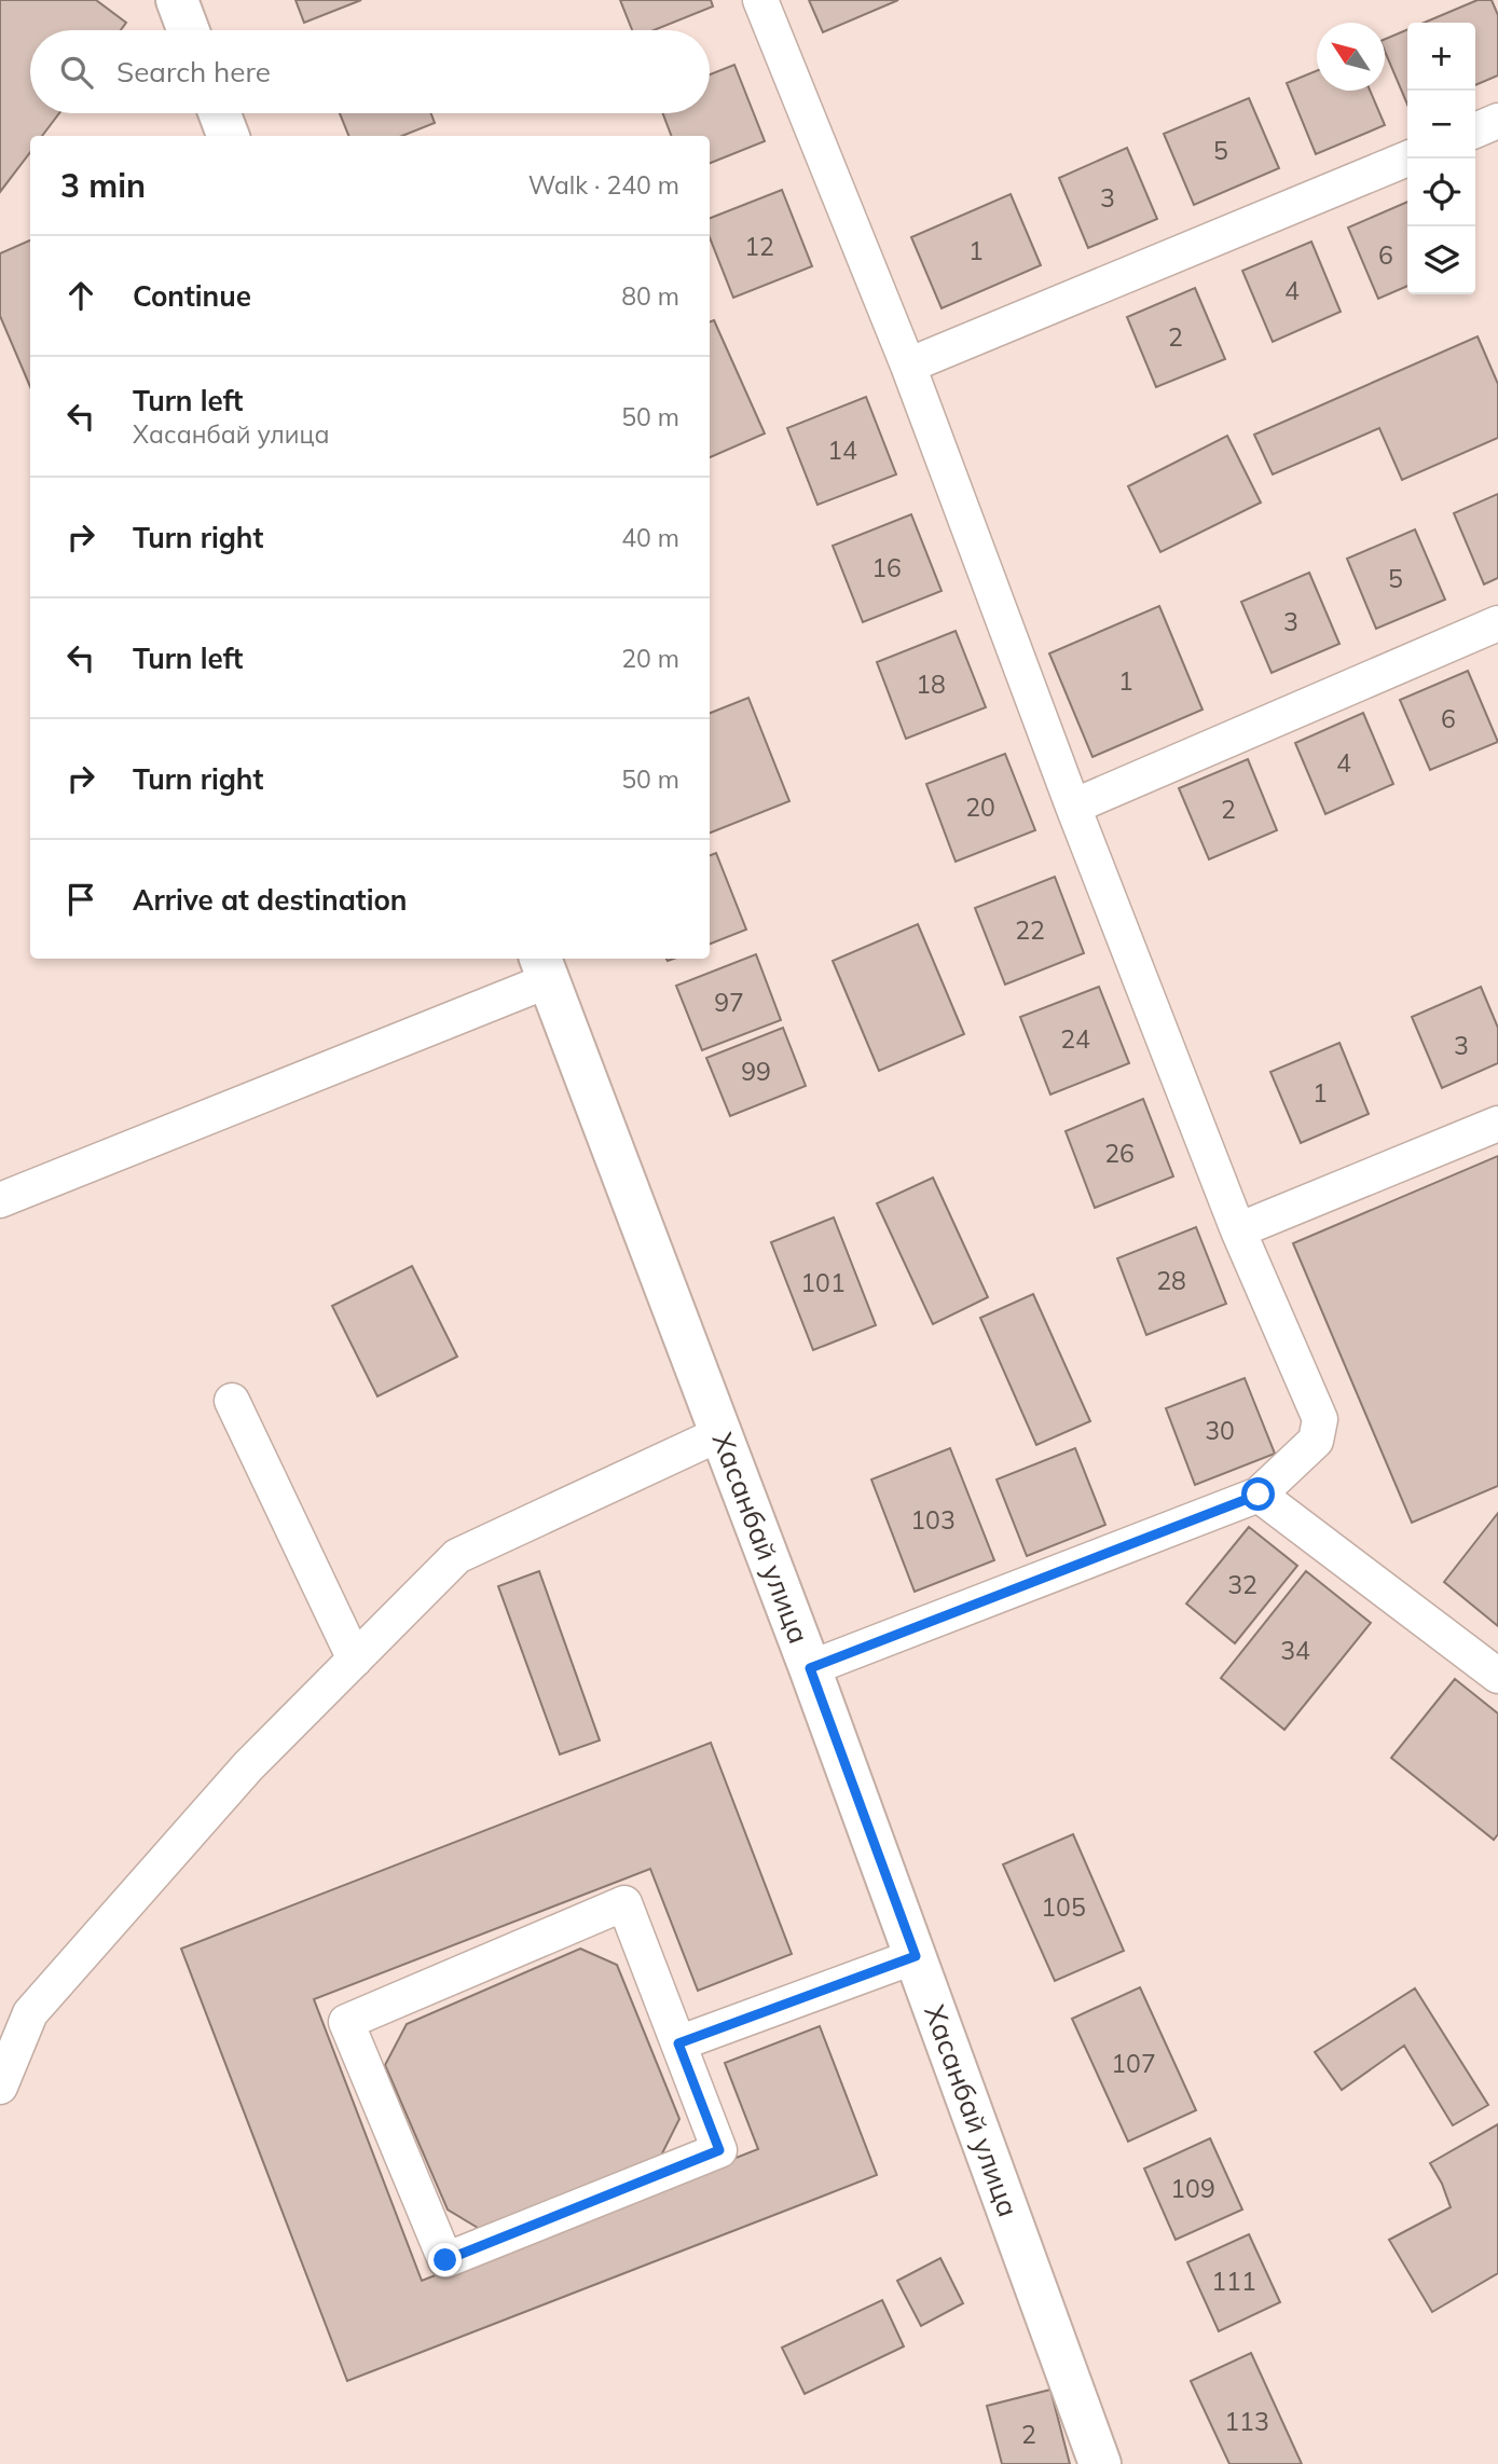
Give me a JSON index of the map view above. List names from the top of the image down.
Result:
{
  "streets": {
    "street": ["Хасанбай улица"]
  },
  "house_numbers": [
    "5",
    "3",
    "12",
    "1",
    "6",
    "4",
    "2",
    "14",
    "16",
    "5",
    "3",
    "1",
    "18",
    "6",
    "4",
    "20",
    "2",
    "22",
    "97",
    "24",
    "3",
    "99",
    "1",
    "26",
    "28",
    "101",
    "30",
    "103",
    "32",
    "34",
    "105",
    "107",
    "109",
    "111",
    "113",
    "2"
  ],
  "north": "top left",
  "page": {
    "map_buttons": ["+", "−"],
    "search": "Search here",
    "heading": ["3 min", "Walk · 240 m"],
    "list": [
      ["Continue", "80 m"],
      ["Turn left", "Хасанбай улица", "50 m"],
      ["Turn right", "40 m"],
      ["Turn left", "20 m"],
      ["Turn right", "50 m"],
      "Arrive at destination"
    ]
  }
}
